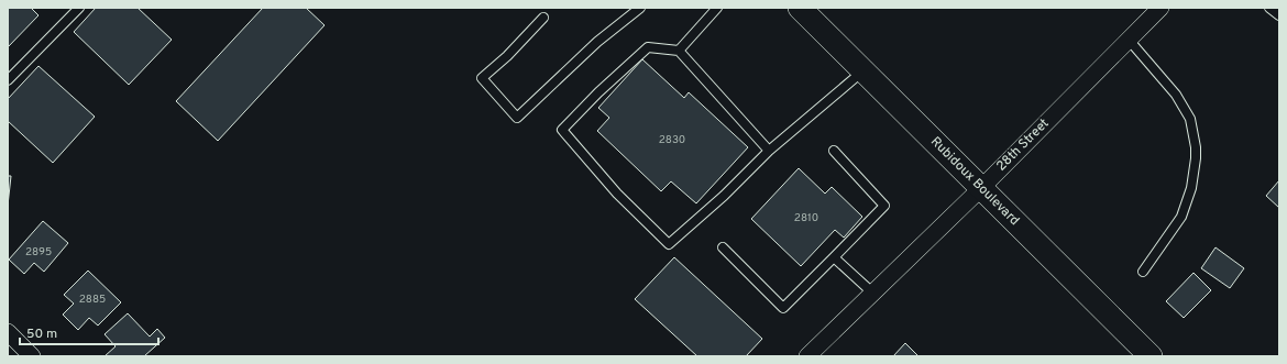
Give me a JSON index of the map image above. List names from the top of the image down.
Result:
{
  "streets": {
    "main road": ["Rubidoux Boulevard"],
    "street": ["28th Street"]
  },
  "crossings": [
    ["28th Street", "Rubidoux Boulevard"]
  ],
  "house_numbers": [
    "2830",
    "2810",
    "2895",
    "2885"
  ],
  "scale_bar": "50 m"
}
